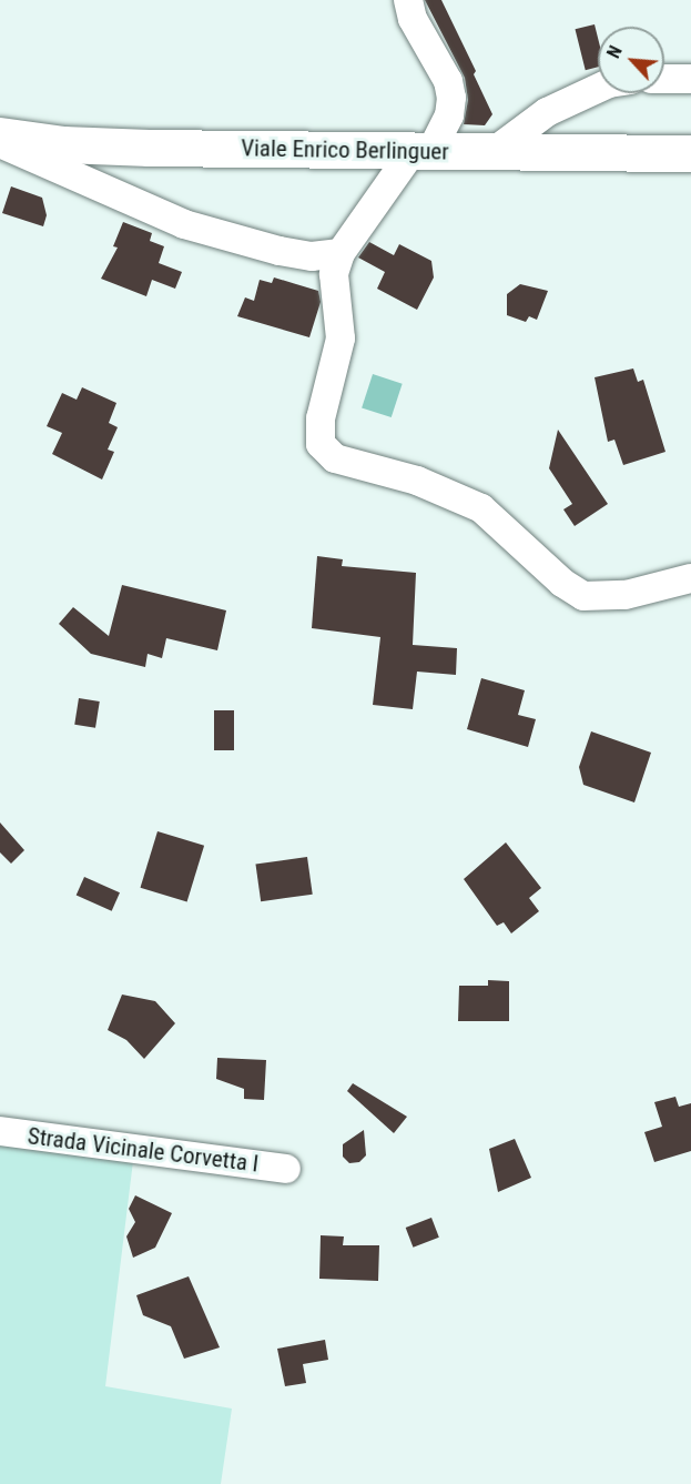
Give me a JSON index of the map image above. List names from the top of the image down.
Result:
{
  "streets": {
    "main road": ["Viale Enrico Berlinguer"],
    "street": ["Strada Vicinale Corvetta I"]
  },
  "north": "top left"
}
